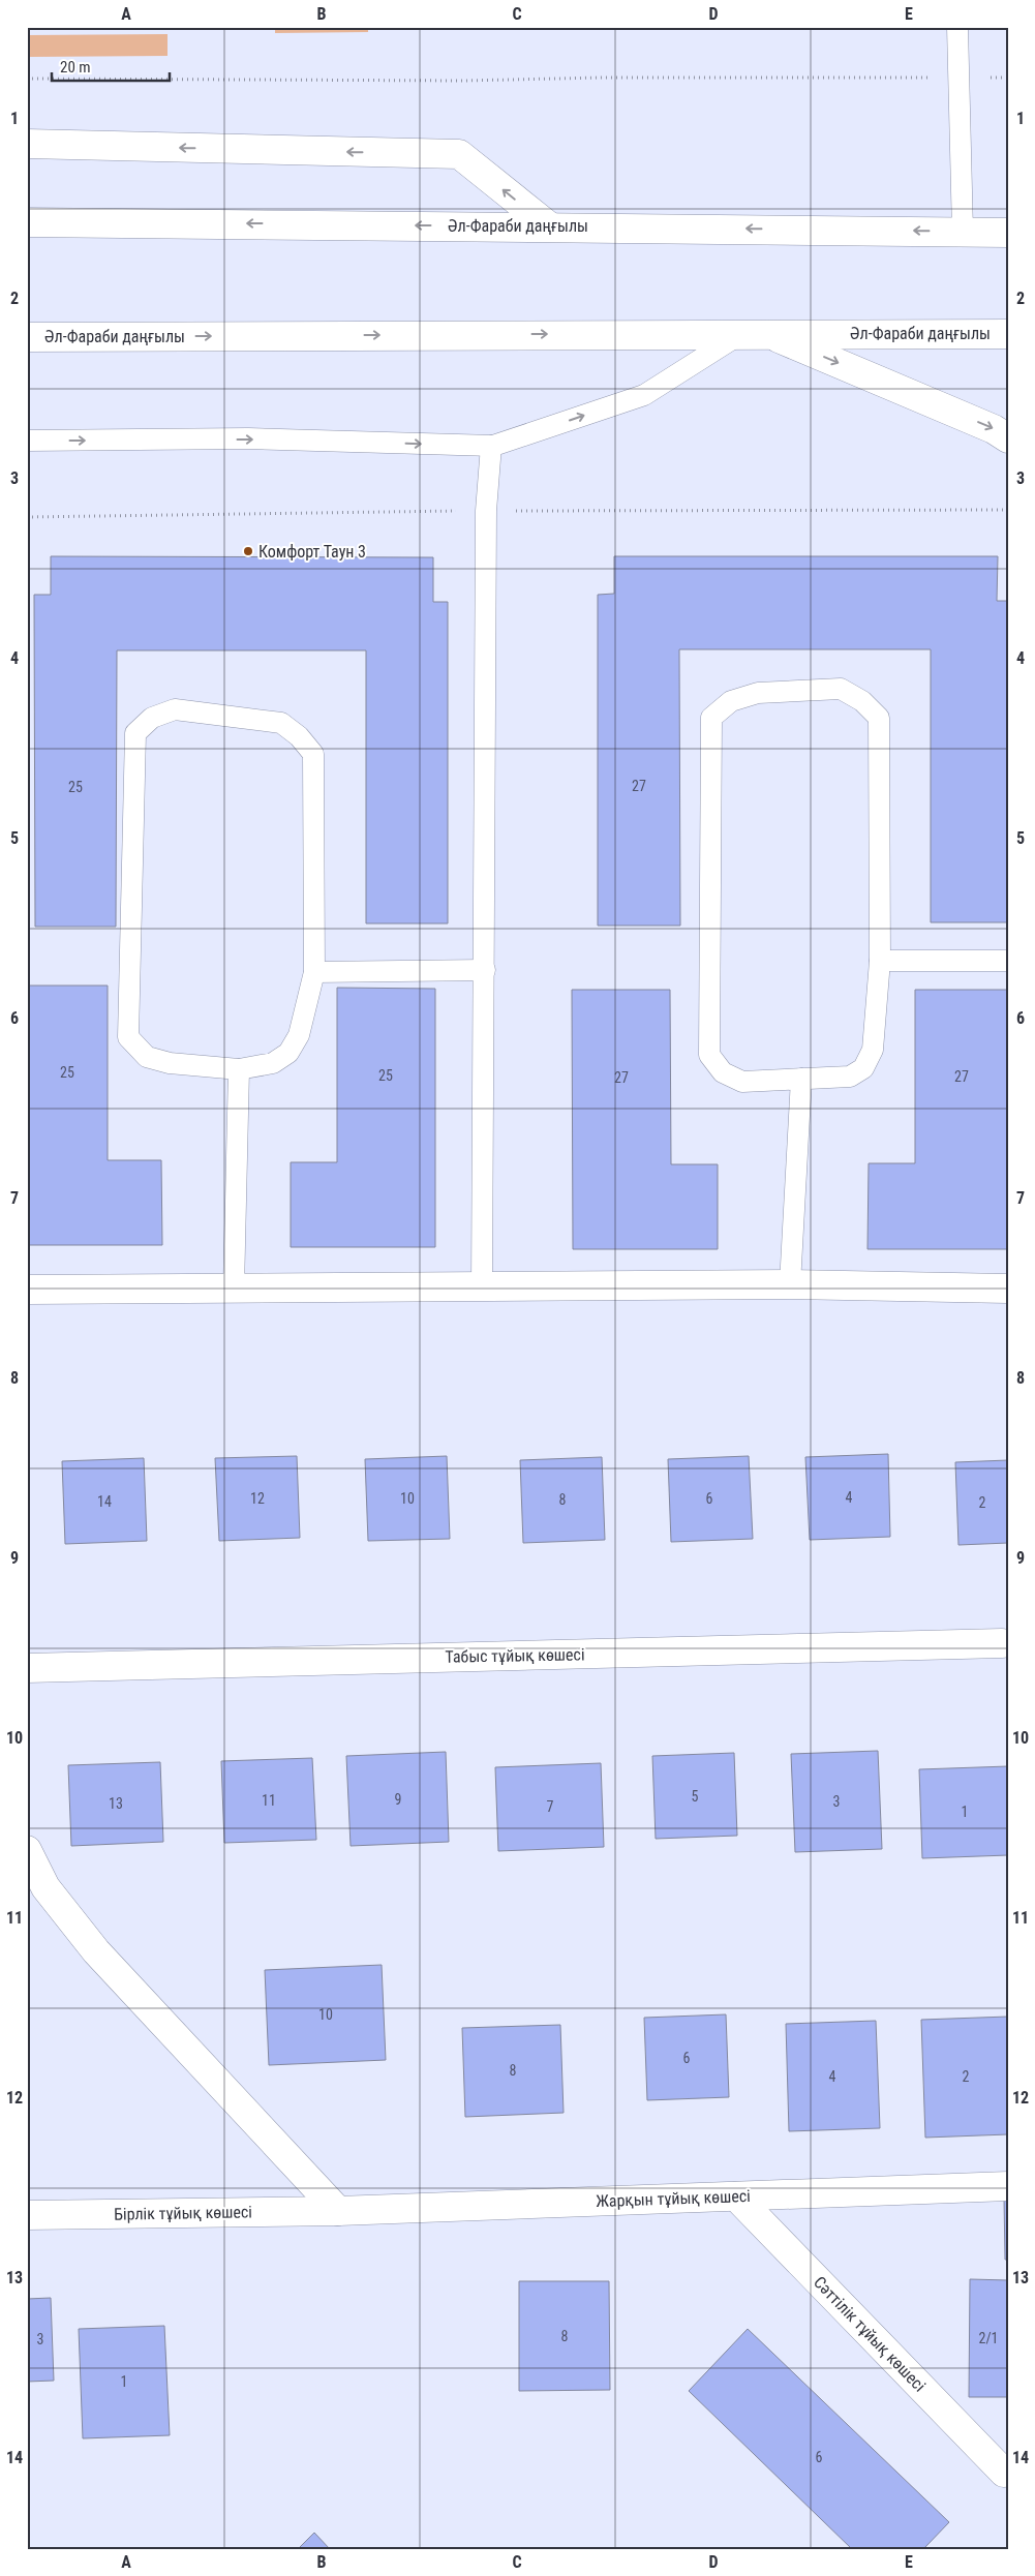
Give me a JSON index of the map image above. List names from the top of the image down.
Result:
{
  "streets": {
    "street": [
      "Әл-Фараби даңғылы",
      "Табыс тұйық көшесі",
      "Жарқын тұйық көшесі",
      "Бірлік тұйық көшесі",
      "Сәттілік тұйық көшесі"
    ]
  },
  "crossings": [
    ["Жарқын тұйық көшесі", "Бірлік тұйық көшесі"],
    ["Жарқын тұйық көшесі", "Сәттілік тұйық көшесі"]
  ],
  "places": ["Комфорт Таун 3"],
  "house_numbers": [
    "27",
    "25",
    "25",
    "25",
    "27",
    "27",
    "4",
    "12",
    "10",
    "6",
    "8",
    "14",
    "2",
    "5",
    "9",
    "11",
    "3",
    "13",
    "7",
    "1",
    "10",
    "6",
    "8",
    "4",
    "2",
    "8",
    "2/1",
    "3",
    "1",
    "6"
  ],
  "scale_bar": "20 m",
  "grid": {
    "columns": [
      "A",
      "B",
      "C",
      "D",
      "E"
    ],
    "rows": [
      "1",
      "2",
      "3",
      "4",
      "5",
      "6",
      "7",
      "8",
      "9",
      "10",
      "11",
      "12",
      "13",
      "14"
    ]
  }
}
